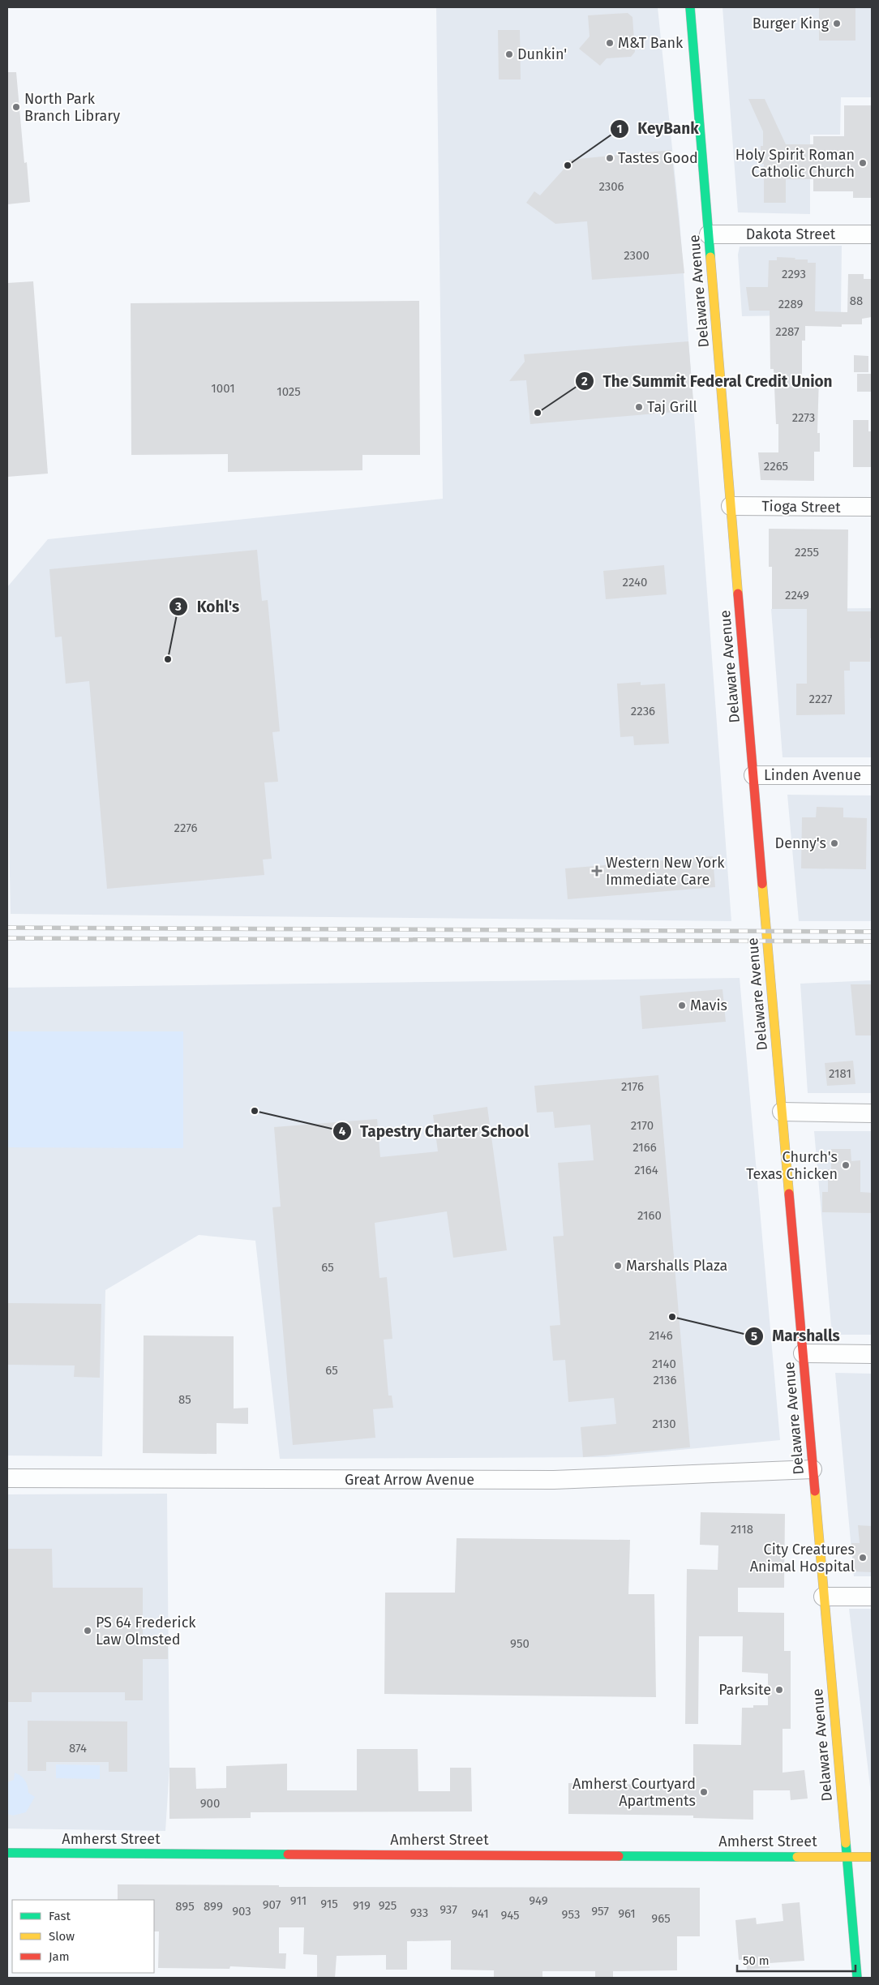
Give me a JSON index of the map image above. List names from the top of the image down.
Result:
{
  "streets": {
    "main road": ["Delaware Avenue", "Amherst Street"],
    "street": [
      "Dakota Street",
      "Tioga Street",
      "Linden Avenue",
      "Great Arrow Avenue"
    ]
  },
  "crossings": [
    ["Dakota Street", "Delaware Avenue"],
    ["Delaware Avenue", "Tioga Street"],
    ["Delaware Avenue", "Linden Avenue"],
    ["Delaware Avenue", "Great Arrow Avenue"],
    ["Delaware Avenue", "Amherst Street"]
  ],
  "places": {
    "other": [
      "Burger King",
      "M&T Bank",
      "Dunkin'",
      "North Park Branch Library",
      "Tastes Good",
      "Holy Spirit Roman Catholic Church",
      "KeyBank",
      "Taj Grill",
      "The Summit Federal Credit Union",
      "Kohl's",
      "Denny's",
      "Mavis",
      "Tapestry Charter School",
      "Church's Texas Chicken",
      "Marshalls Plaza",
      "Marshalls",
      "City Creatures Animal Hospital",
      "PS 64 Frederick Law Olmsted",
      "Parksite",
      "Amherst Courtyard Apartments"
    ],
    "health": ["Western New York Immediate Care"]
  },
  "house_numbers": [
    "2306",
    "2300",
    "2293",
    "88",
    "2289",
    "2287",
    "1001",
    "1025",
    "2273",
    "2265",
    "2255",
    "2240",
    "2249",
    "2227",
    "2236",
    "2276",
    "2181",
    "2176",
    "2170",
    "2166",
    "2164",
    "2160",
    "65",
    "2146",
    "2140",
    "65",
    "2136",
    "85",
    "2130",
    "2118",
    "950",
    "874",
    "900",
    "911",
    "949",
    "915",
    "907",
    "919",
    "925",
    "895",
    "899",
    "937",
    "903",
    "957",
    "933",
    "941",
    "961",
    "953",
    "945",
    "965"
  ],
  "legend": ["Fast", "Slow", "Jam"],
  "scale_bar": "50 m"
}
